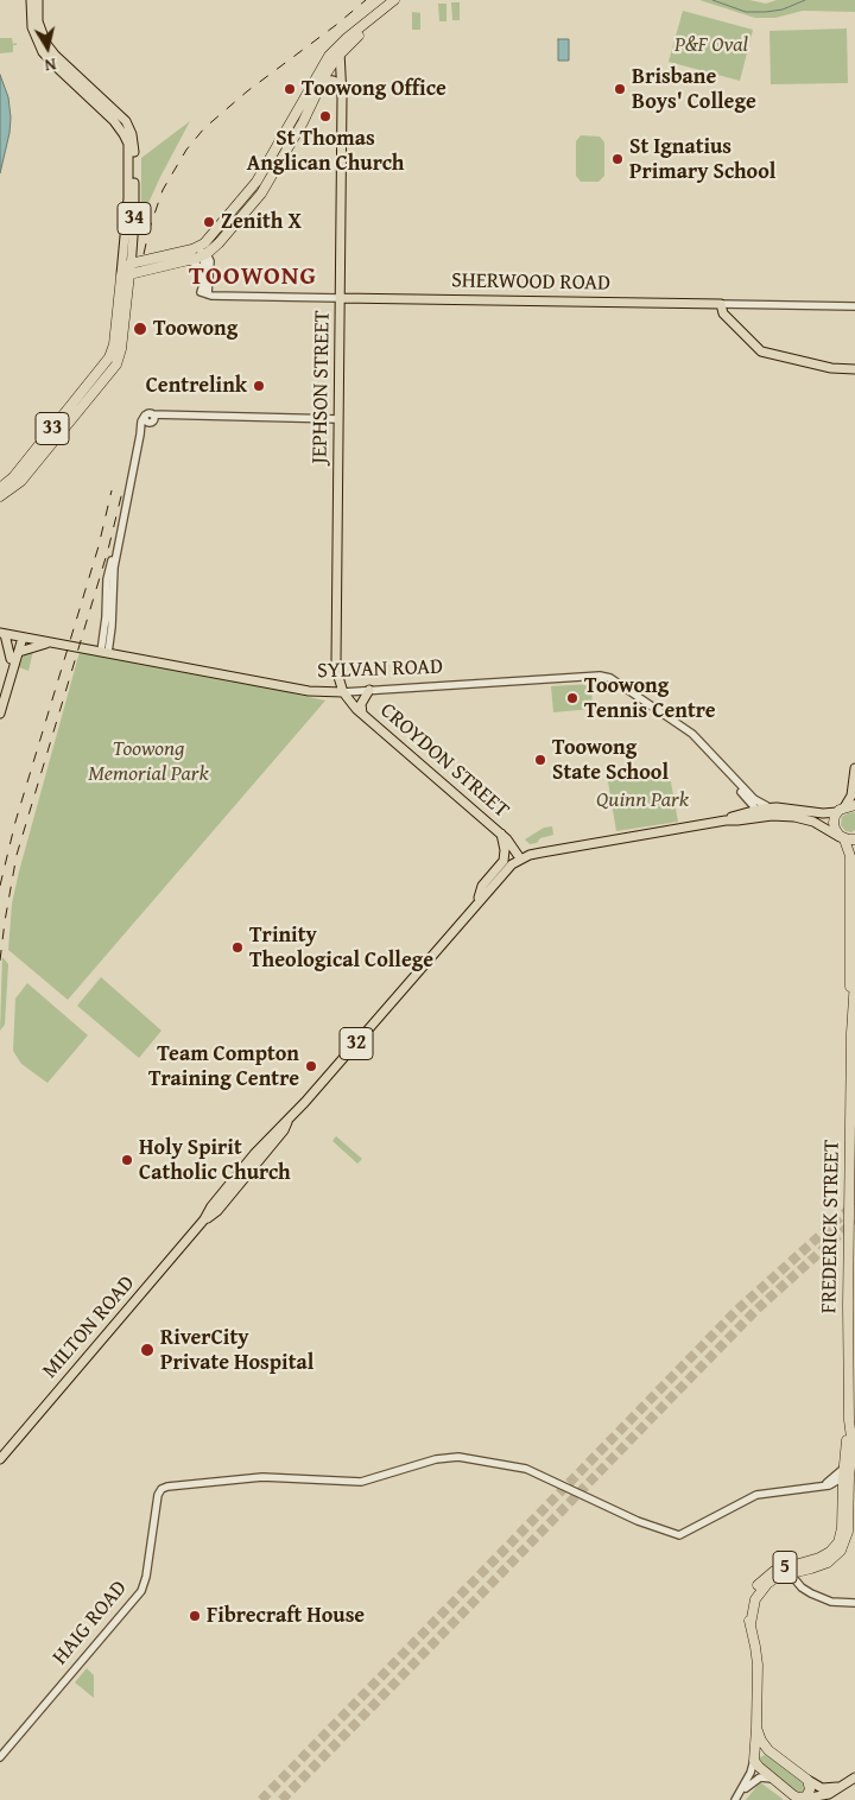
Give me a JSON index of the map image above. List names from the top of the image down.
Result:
{
  "streets": {
    "highway": ["33", "FREDERICK STREET", "5"],
    "main road": [
      "34",
      "SHERWOOD ROAD",
      "JEPHSON STREET",
      "SYLVAN ROAD",
      "CROYDON STREET",
      "32",
      "MILTON ROAD"
    ],
    "street": ["HAIG ROAD"]
  },
  "crossings": [
    ["34", "33"],
    ["SHERWOOD ROAD", "JEPHSON STREET"],
    ["JEPHSON STREET", "SYLVAN ROAD"],
    ["JEPHSON STREET", "CROYDON STREET"],
    ["SYLVAN ROAD", "CROYDON STREET"],
    ["SYLVAN ROAD", "MILTON ROAD"],
    ["CROYDON STREET", "MILTON ROAD"],
    ["FREDERICK STREET", "MILTON ROAD"],
    ["FREDERICK STREET", "5"]
  ],
  "districts": ["TOOWONG"],
  "parks": ["P&F Oval", "Toowong Memorial Park", "Quinn Park"],
  "places": [
    "Toowong Office",
    "Brisbane Boys' College",
    "St Thomas Anglican Church",
    "St Ignatius Primary School",
    "Zenith X",
    "Toowong",
    "Centrelink",
    "Toowong Tennis Centre",
    "Toowong State School",
    "Trinity Theological College",
    "Team Compton Training Centre",
    "Holy Spirit Catholic Church",
    "RiverCity Private Hospital",
    "Fibrecraft House"
  ],
  "north": "bottom"
}
